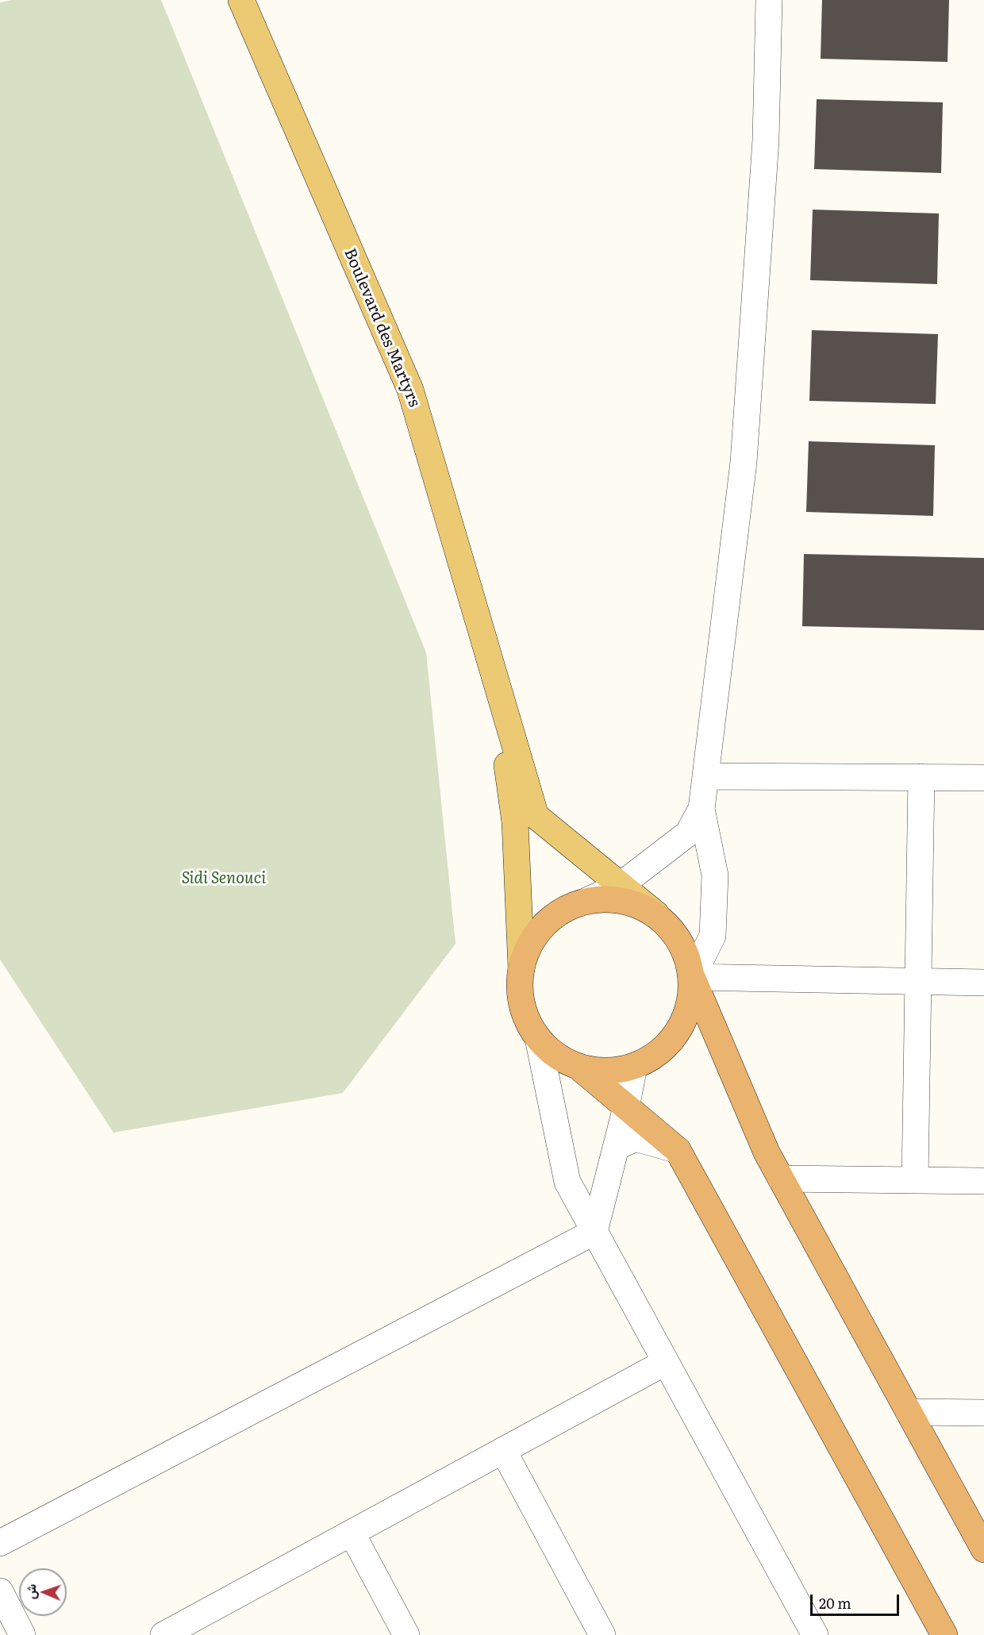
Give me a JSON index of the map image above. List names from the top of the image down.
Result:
{
  "streets": {
    "main road": ["Boulevard des Martyrs"]
  },
  "parks": ["Sidi Senouci"],
  "scale_bar": "20 m",
  "north": "left"
}
